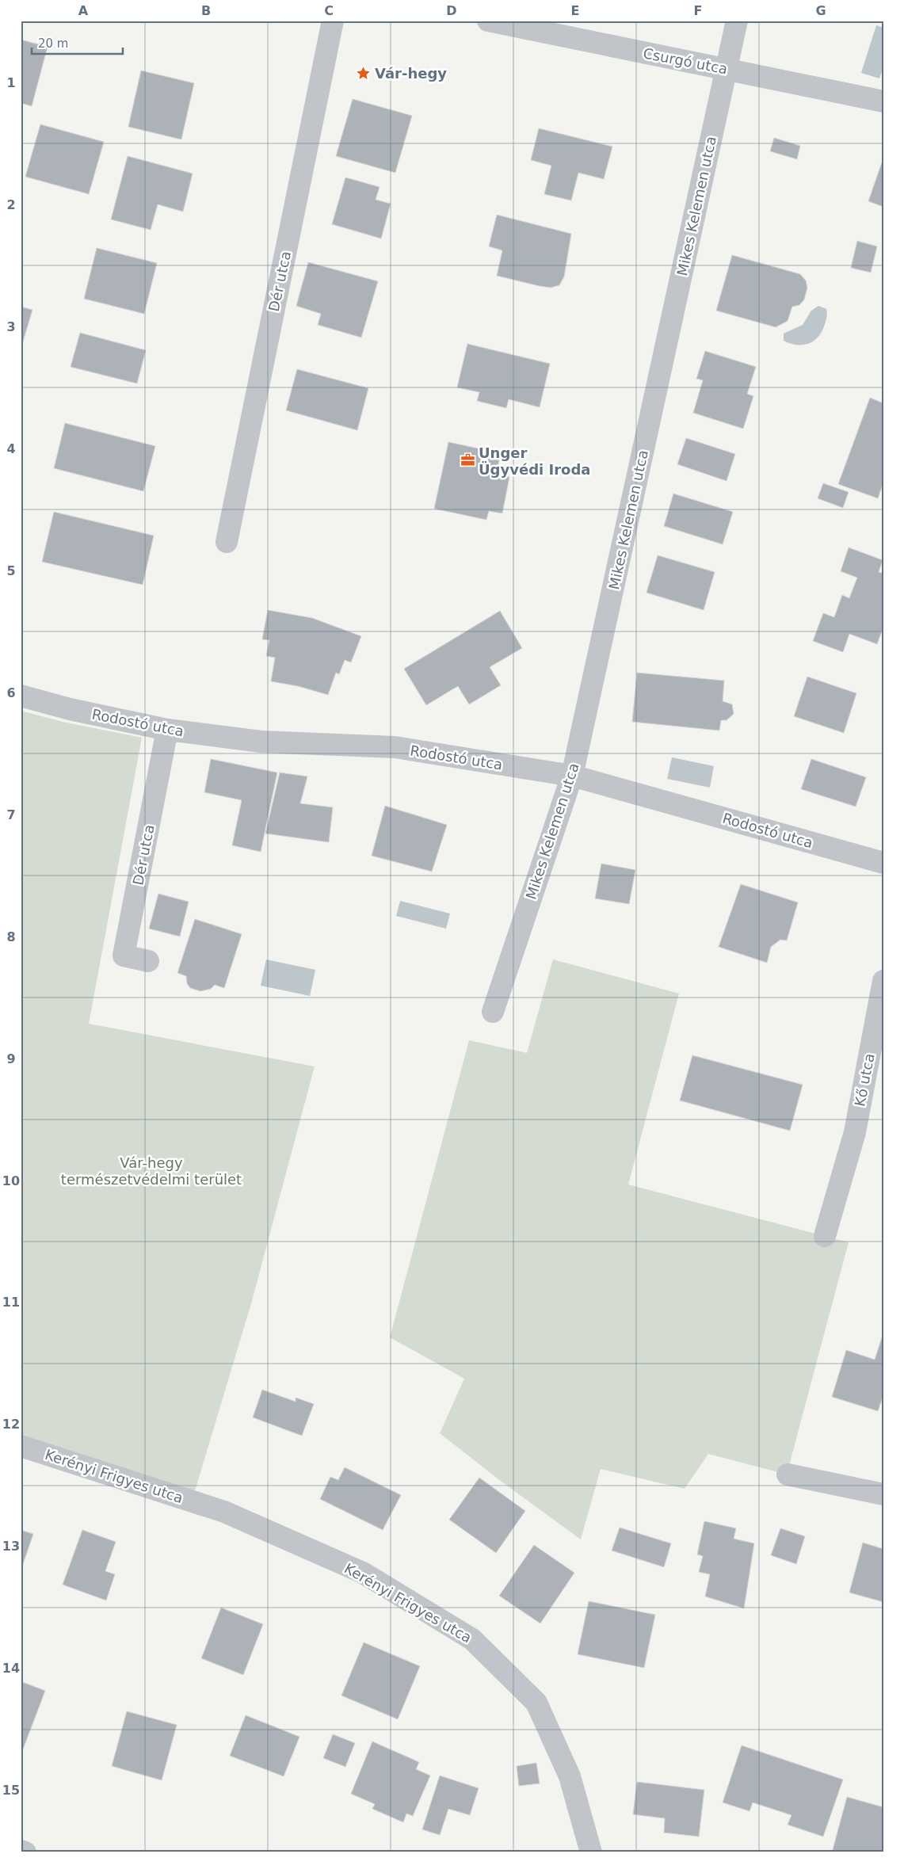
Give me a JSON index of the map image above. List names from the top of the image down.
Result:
{
  "streets": {
    "street": [
      "Csurgó utca",
      "Mikes Kelemen utca",
      "Dér utca",
      "Rodostó utca",
      "Kő utca",
      "Kerényi Frigyes utca"
    ]
  },
  "crossings": [
    ["Csurgó utca", "Mikes Kelemen utca"],
    ["Mikes Kelemen utca", "Rodostó utca"],
    ["Dér utca", "Rodostó utca"]
  ],
  "parks": ["Vár-hegy természetvédelmi terület"],
  "places": {
    "place": ["Vár-hegy"],
    "office": ["Unger Ügyvédi Iroda"]
  },
  "scale_bar": "20 m",
  "grid": {
    "columns": [
      "A",
      "B",
      "C",
      "D",
      "E",
      "F",
      "G"
    ],
    "rows": [
      "1",
      "2",
      "3",
      "4",
      "5",
      "6",
      "7",
      "8",
      "9",
      "10",
      "11",
      "12",
      "13",
      "14",
      "15"
    ]
  }
}
